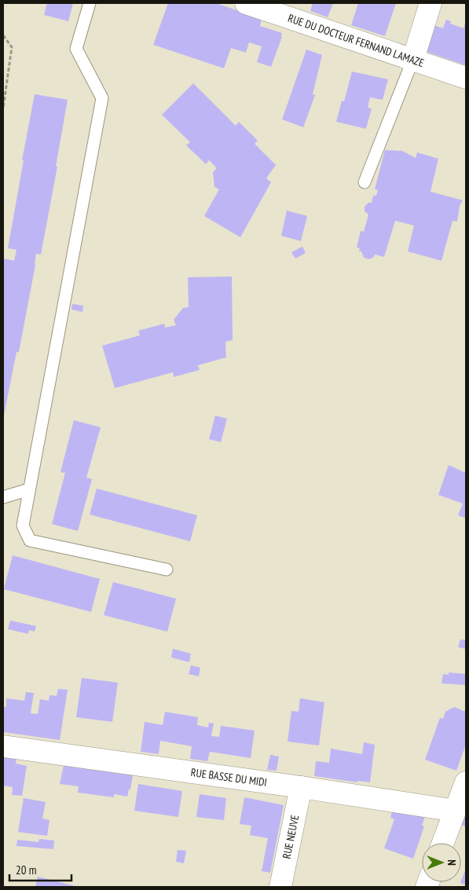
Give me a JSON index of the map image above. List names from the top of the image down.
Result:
{
  "streets": {
    "street": ["RUE DU DOCTEUR FERNAND LAMAZE", "RUE BASSE DU MIDI", "RUE NEUVE"]
  },
  "crossings": [
    ["RUE BASSE DU MIDI", "RUE NEUVE"]
  ],
  "scale_bar": "20 m",
  "north": "right"
}
